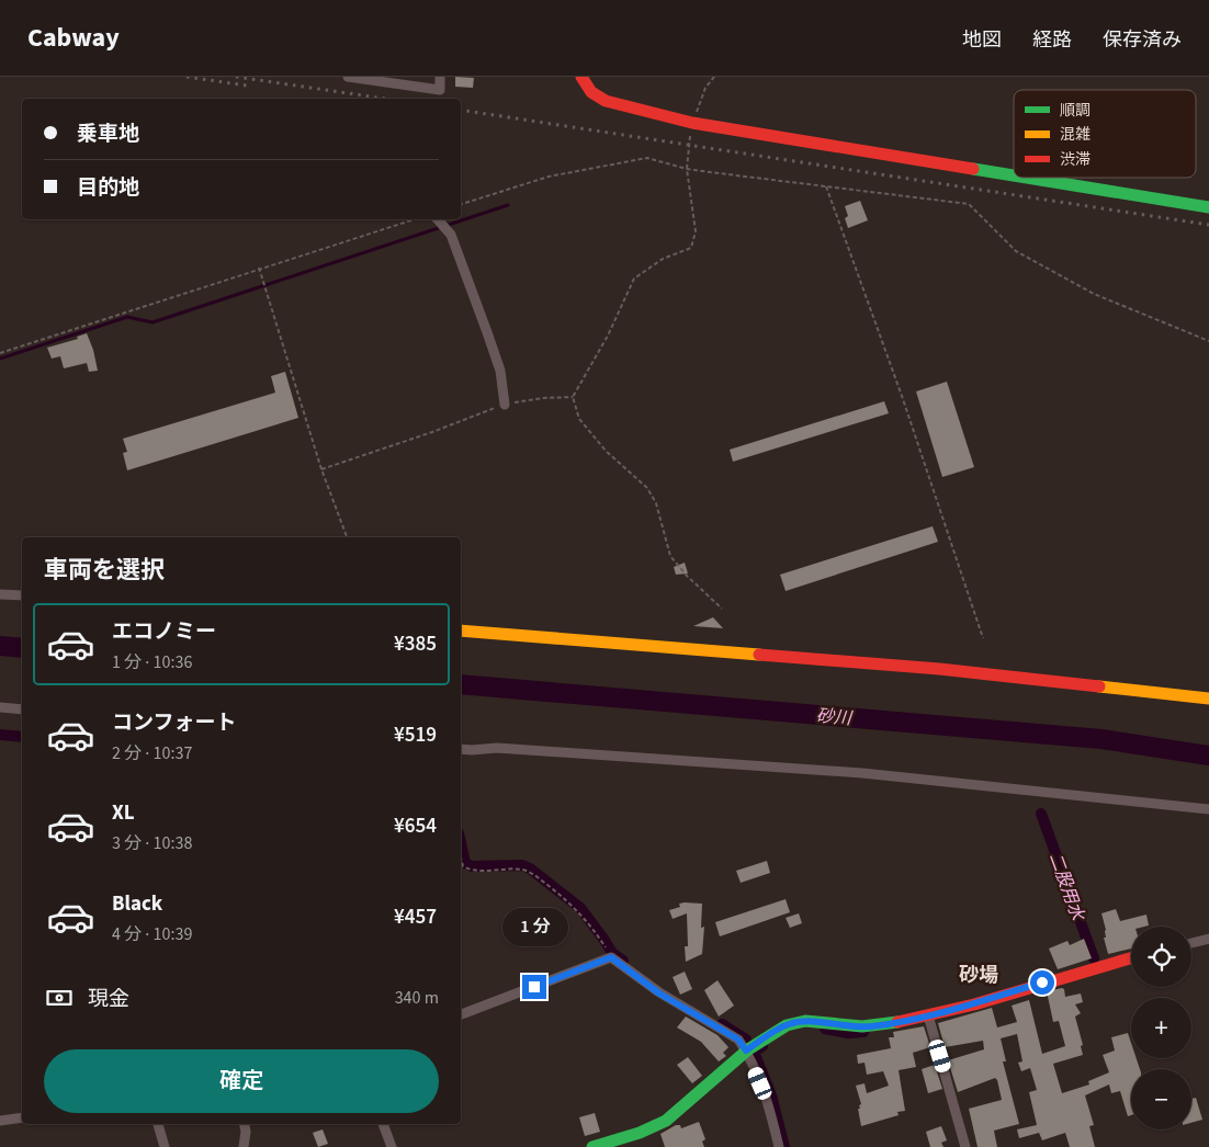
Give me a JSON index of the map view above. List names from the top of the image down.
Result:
{
  "districts": ["砂場"],
  "water": ["砂川", "二股用水"],
  "legend": ["順調", "混雑", "渋滞"],
  "page": {
    "header": "Cabway",
    "nav": ["地図", "経路", "保存済み"],
    "banner": ["乗車地", "目的地"],
    "heading": "車両を選択",
    "list": [
      {
        "name": "エコノミー",
        "note": "1 分 · 10:36",
        "value": "¥385"
      },
      {
        "name": "コンフォート",
        "note": "2 分 · 10:37",
        "value": "¥519"
      },
      {
        "name": "XL",
        "note": "3 分 · 10:38",
        "value": "¥654"
      },
      {
        "name": "Black",
        "note": "4 分 · 10:39",
        "value": "¥457"
      }
    ],
    "bubble": "1 分",
    "map_buttons": ["+", "−"],
    "pay": ["現金", "340 m"],
    "buttons": "確定"
  }
}
